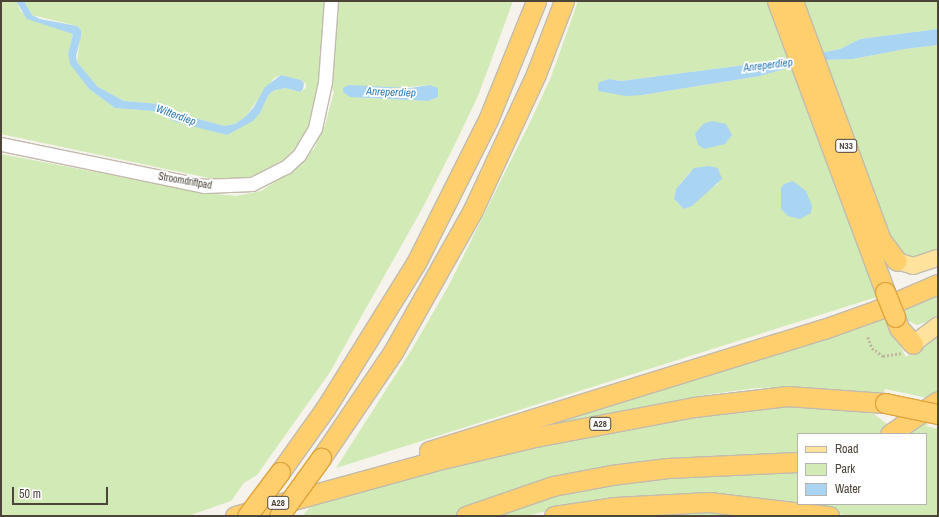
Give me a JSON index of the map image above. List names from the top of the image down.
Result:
{
  "streets": {
    "highway": ["N33", "A28"],
    "street": ["Stroomdriftpad"]
  },
  "water": ["Anreperdiep", "Witterdiep"],
  "legend": ["Road", "Park", "Water"],
  "scale_bar": "50 m"
}
